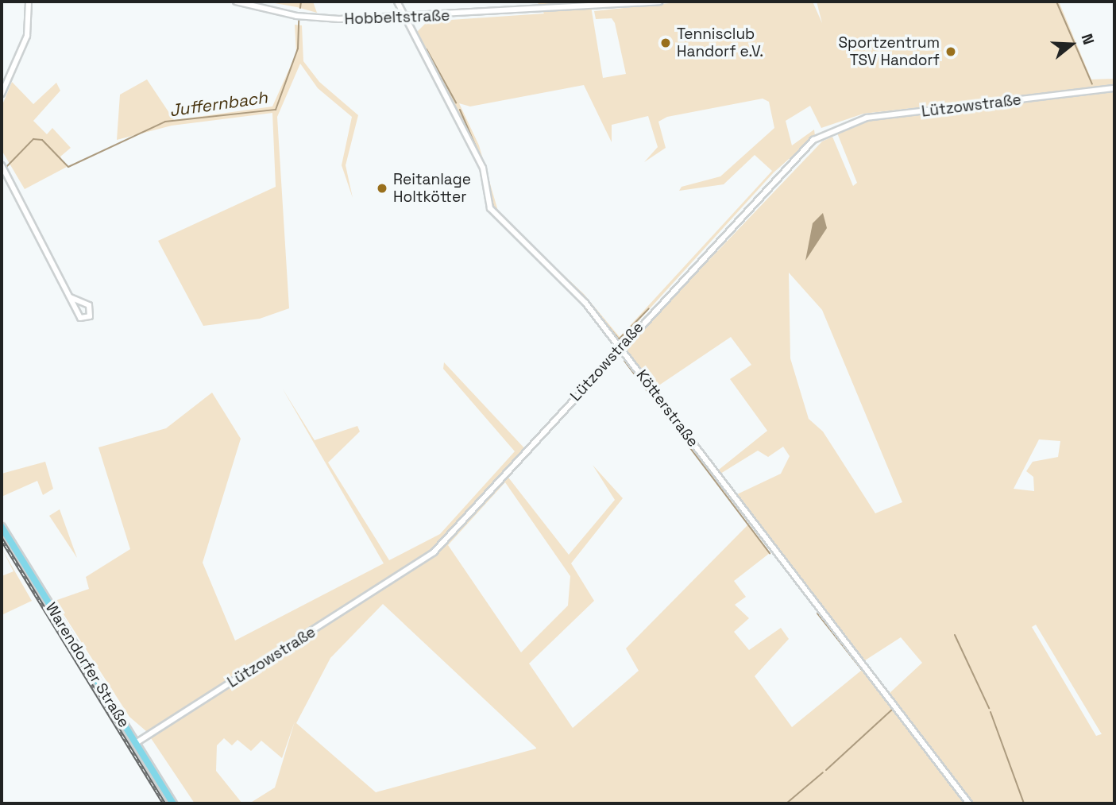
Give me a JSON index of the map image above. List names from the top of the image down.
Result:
{
  "streets": {
    "main road": ["Warendorfer Straße"],
    "street": ["Hobbeltstraße", "Lützowstraße", "Kötterstraße"]
  },
  "crossings": [
    ["Hobbeltstraße", "Kötterstraße"],
    ["Lützowstraße", "Kötterstraße"],
    ["Lützowstraße", "Warendorfer Straße"]
  ],
  "water": ["Juffernbach"],
  "places": ["Tennisclub Handorf e.V.", "Sportzentrum TSV Handorf", "Reitanlage Holtkötter"],
  "north": "right"
}
